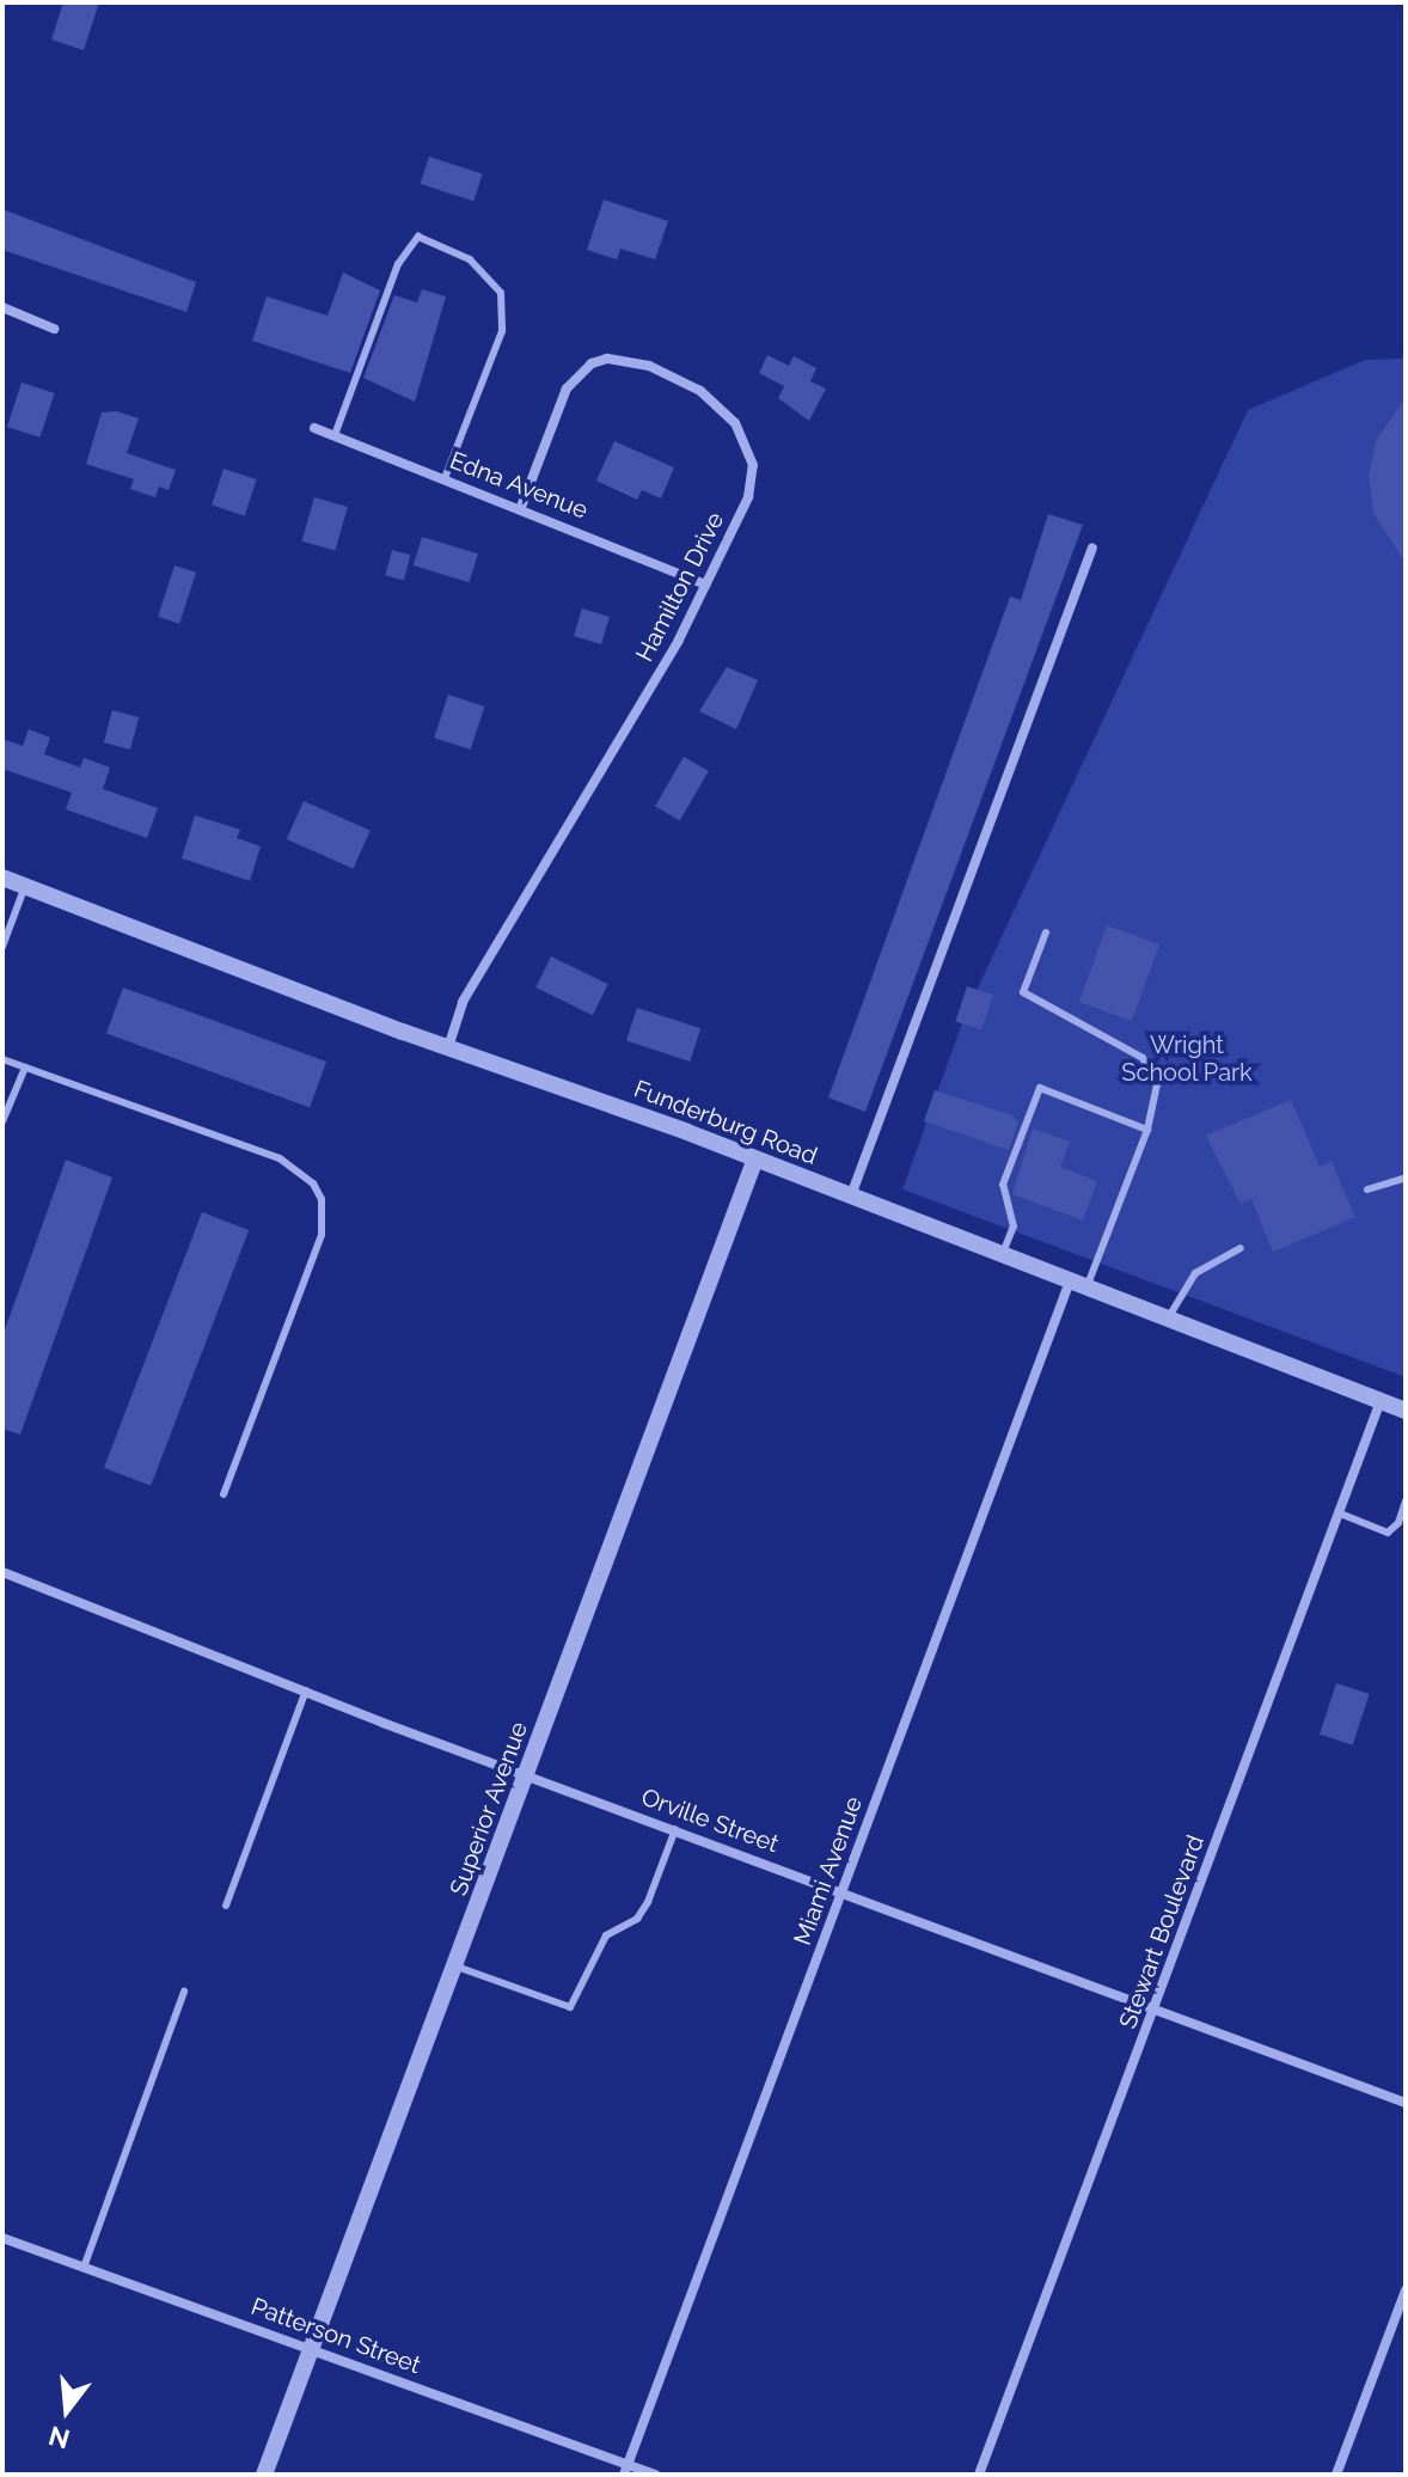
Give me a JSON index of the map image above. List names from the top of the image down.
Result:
{
  "streets": {
    "street": [
      "Edna Avenue",
      "Hamilton Drive",
      "Funderburg Road",
      "Superior Avenue",
      "Orville Street",
      "Miami Avenue",
      "Stewart Boulevard",
      "Patterson Street"
    ]
  },
  "crossings": [
    ["Edna Avenue", "Hamilton Drive"],
    ["Hamilton Drive", "Funderburg Road"],
    ["Funderburg Road", "Superior Avenue"],
    ["Funderburg Road", "Miami Avenue"],
    ["Funderburg Road", "Stewart Boulevard"],
    ["Superior Avenue", "Orville Street"],
    ["Superior Avenue", "Patterson Street"],
    ["Orville Street", "Miami Avenue"],
    ["Orville Street", "Stewart Boulevard"],
    ["Miami Avenue", "Patterson Street"]
  ],
  "parks": ["Wright School Park"],
  "north": "bottom"
}
